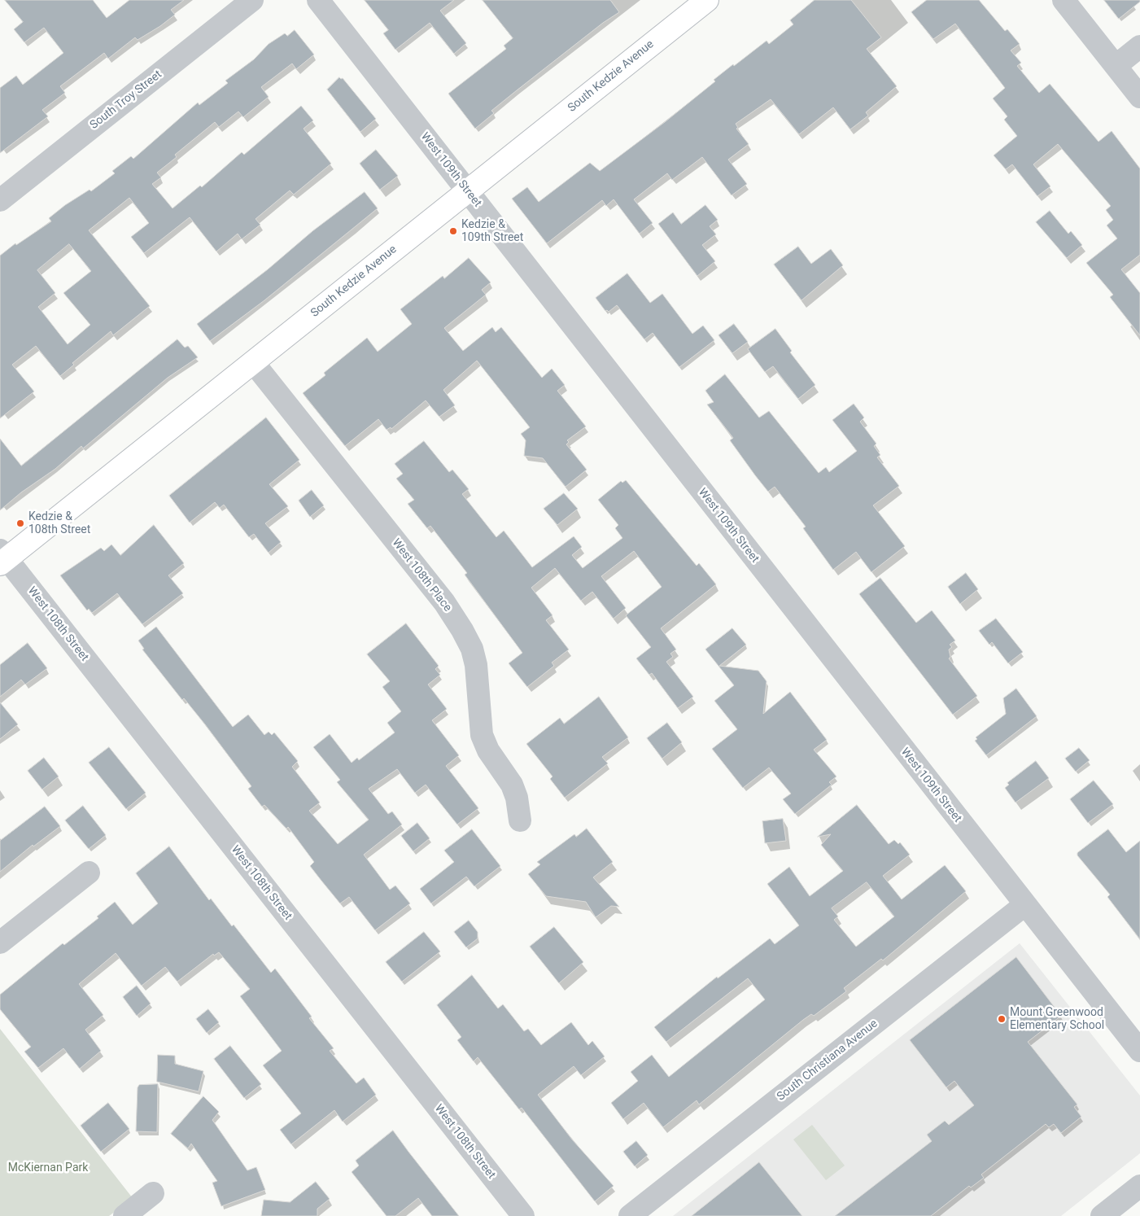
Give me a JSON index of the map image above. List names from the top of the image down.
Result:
{
  "streets": {
    "main road": ["South Kedzie Avenue"],
    "street": [
      "South Troy Street",
      "West 109th Street",
      "West 108th Place",
      "West 108th Street",
      "South Christiana Avenue"
    ]
  },
  "crossings": [
    ["South Kedzie Avenue", "West 109th Street"],
    ["South Kedzie Avenue", "West 108th Place"],
    ["South Kedzie Avenue", "West 108th Street"],
    ["West 109th Street", "South Christiana Avenue"]
  ],
  "parks": ["McKiernan Park"],
  "places": ["Kedzie & 109th Street", "Kedzie & 108th Street", "Mount Greenwood Elementary School"]
}
